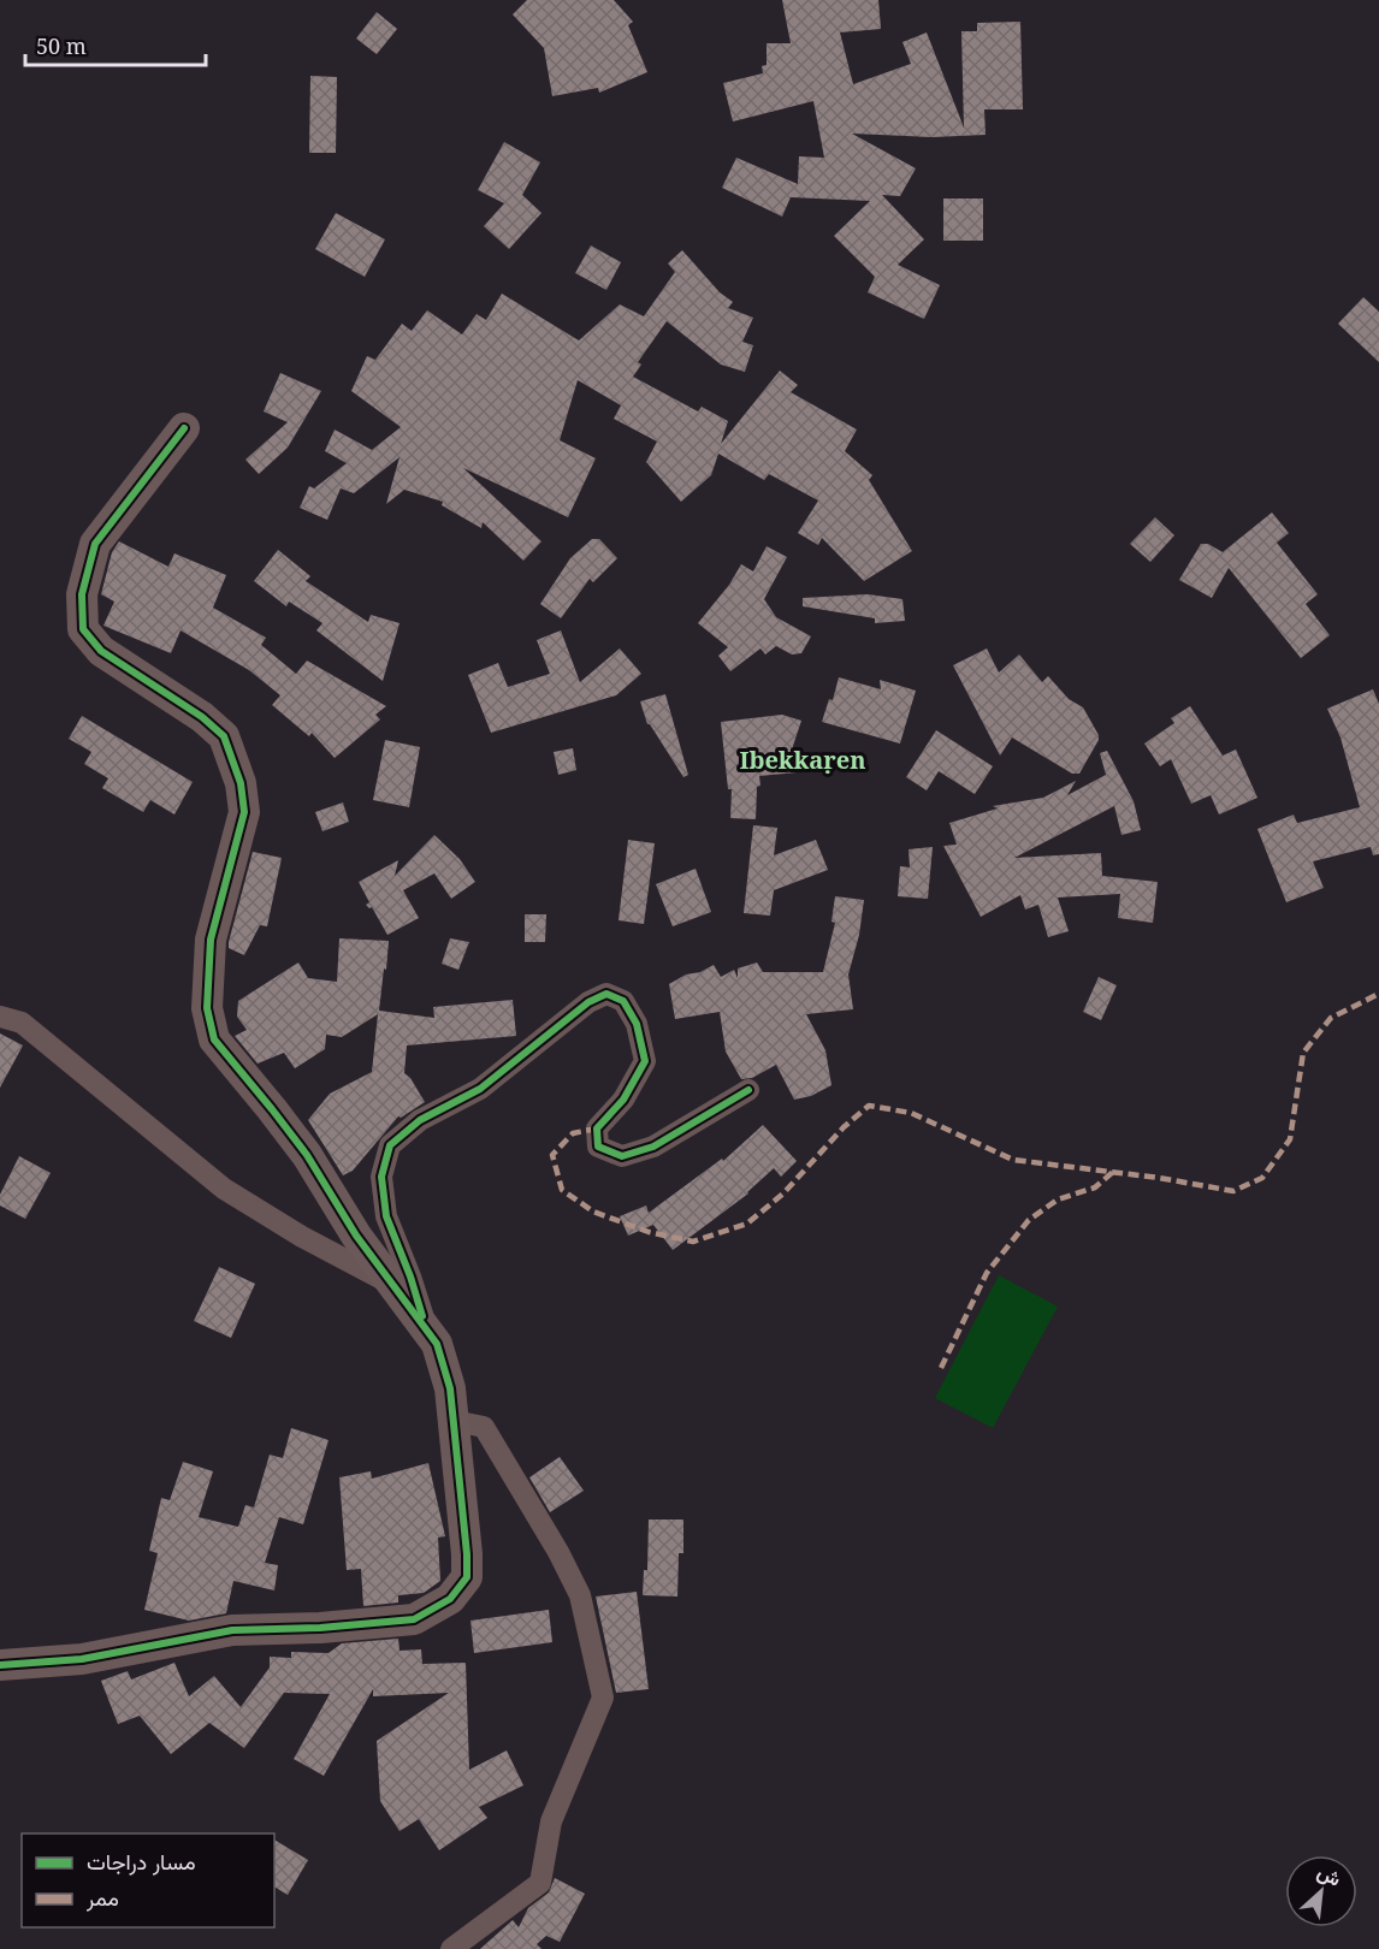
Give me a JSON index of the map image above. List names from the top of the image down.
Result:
{
  "districts": ["Ibekkaṛen"],
  "legend": ["مسار دراجات", "ممر"],
  "scale_bar": "50 m",
  "north": "top right"
}
